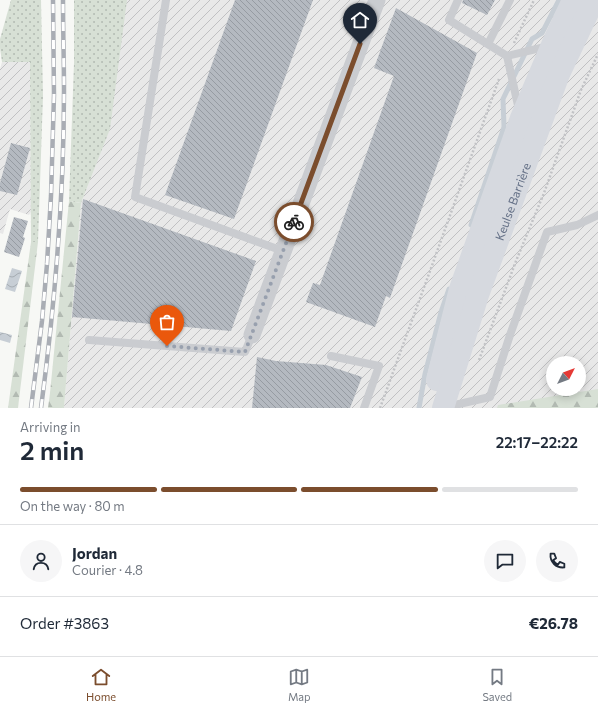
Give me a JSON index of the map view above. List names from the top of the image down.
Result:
{
  "streets": {
    "main road": ["Keulse Barrière"]
  },
  "north": "top right",
  "page": {
    "heading": ["2 min", "Arriving in", "22:17–22:22"],
    "panel": [
      "Jordan",
      "Courier · 4.8",
      "Order #3863",
      "€26.78"
    ],
    "bar": "On the way · 80 m",
    "tabs": ["Home", "Map", "Saved"]
  }
}
